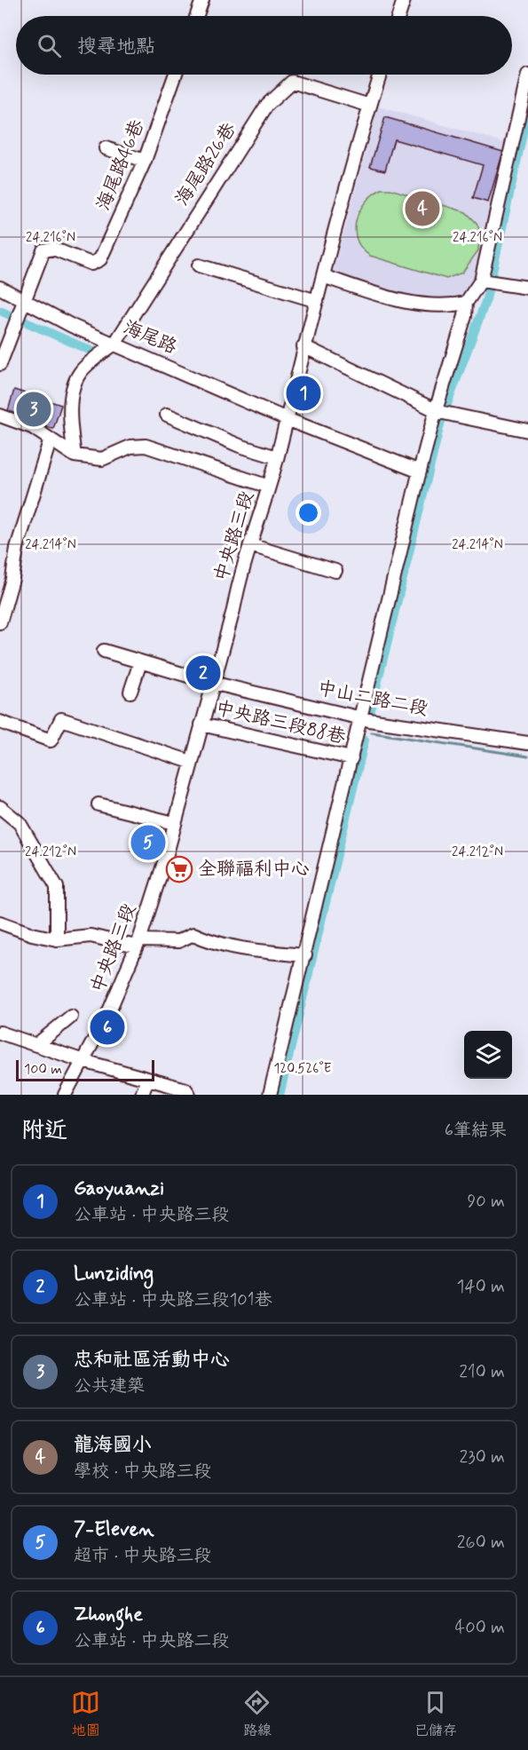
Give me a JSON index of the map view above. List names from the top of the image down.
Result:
{
  "streets": {
    "street": [
      "海尾路26巷",
      "海尾路46巷",
      "海尾路",
      "中央路三段",
      "中山二路二段",
      "中央路三段88巷"
    ]
  },
  "crossings": [
    ["海尾路26巷", "海尾路"],
    ["海尾路26巷", "中央路三段"],
    ["海尾路46巷", "海尾路"],
    ["海尾路", "中央路三段"],
    ["中央路三段", "中山二路二段"],
    ["中央路三段", "中央路三段88巷"]
  ],
  "places": {
    "supermarket": ["全聯福利中心"]
  },
  "scale_bar": "100 m",
  "page": {
    "search": "搜尋地點",
    "pins": [
      "4",
      "1",
      "3",
      "2",
      "5",
      "6"
    ],
    "scale": "100 m",
    "heading": ["附近", "6筆結果"],
    "list": [
      {
        "mark": "1",
        "name": "Gaoyuanzi",
        "note": "公車站 · 中央路三段",
        "value": "90 m"
      },
      {
        "mark": "2",
        "name": "Lunziding",
        "note": "公車站 · 中央路三段101巷",
        "value": "140 m"
      },
      {
        "mark": "3",
        "name": "忠和社區活動中心",
        "note": "公共建築",
        "value": "210 m"
      },
      {
        "mark": "4",
        "name": "龍海國小",
        "note": "學校 · 中央路三段",
        "value": "230 m"
      },
      {
        "mark": "5",
        "name": "7-Eleven",
        "note": "超市 · 中央路三段",
        "value": "260 m"
      },
      {
        "mark": "6",
        "name": "Zhonghe",
        "note": "公車站 · 中央路二段",
        "value": "400 m"
      }
    ],
    "nav": ["地圖", "路線", "已儲存"]
  },
  "coordinates": [
    "24.216°N",
    "24.214°N",
    "24.212°N",
    "120.526°E"
  ]
}
